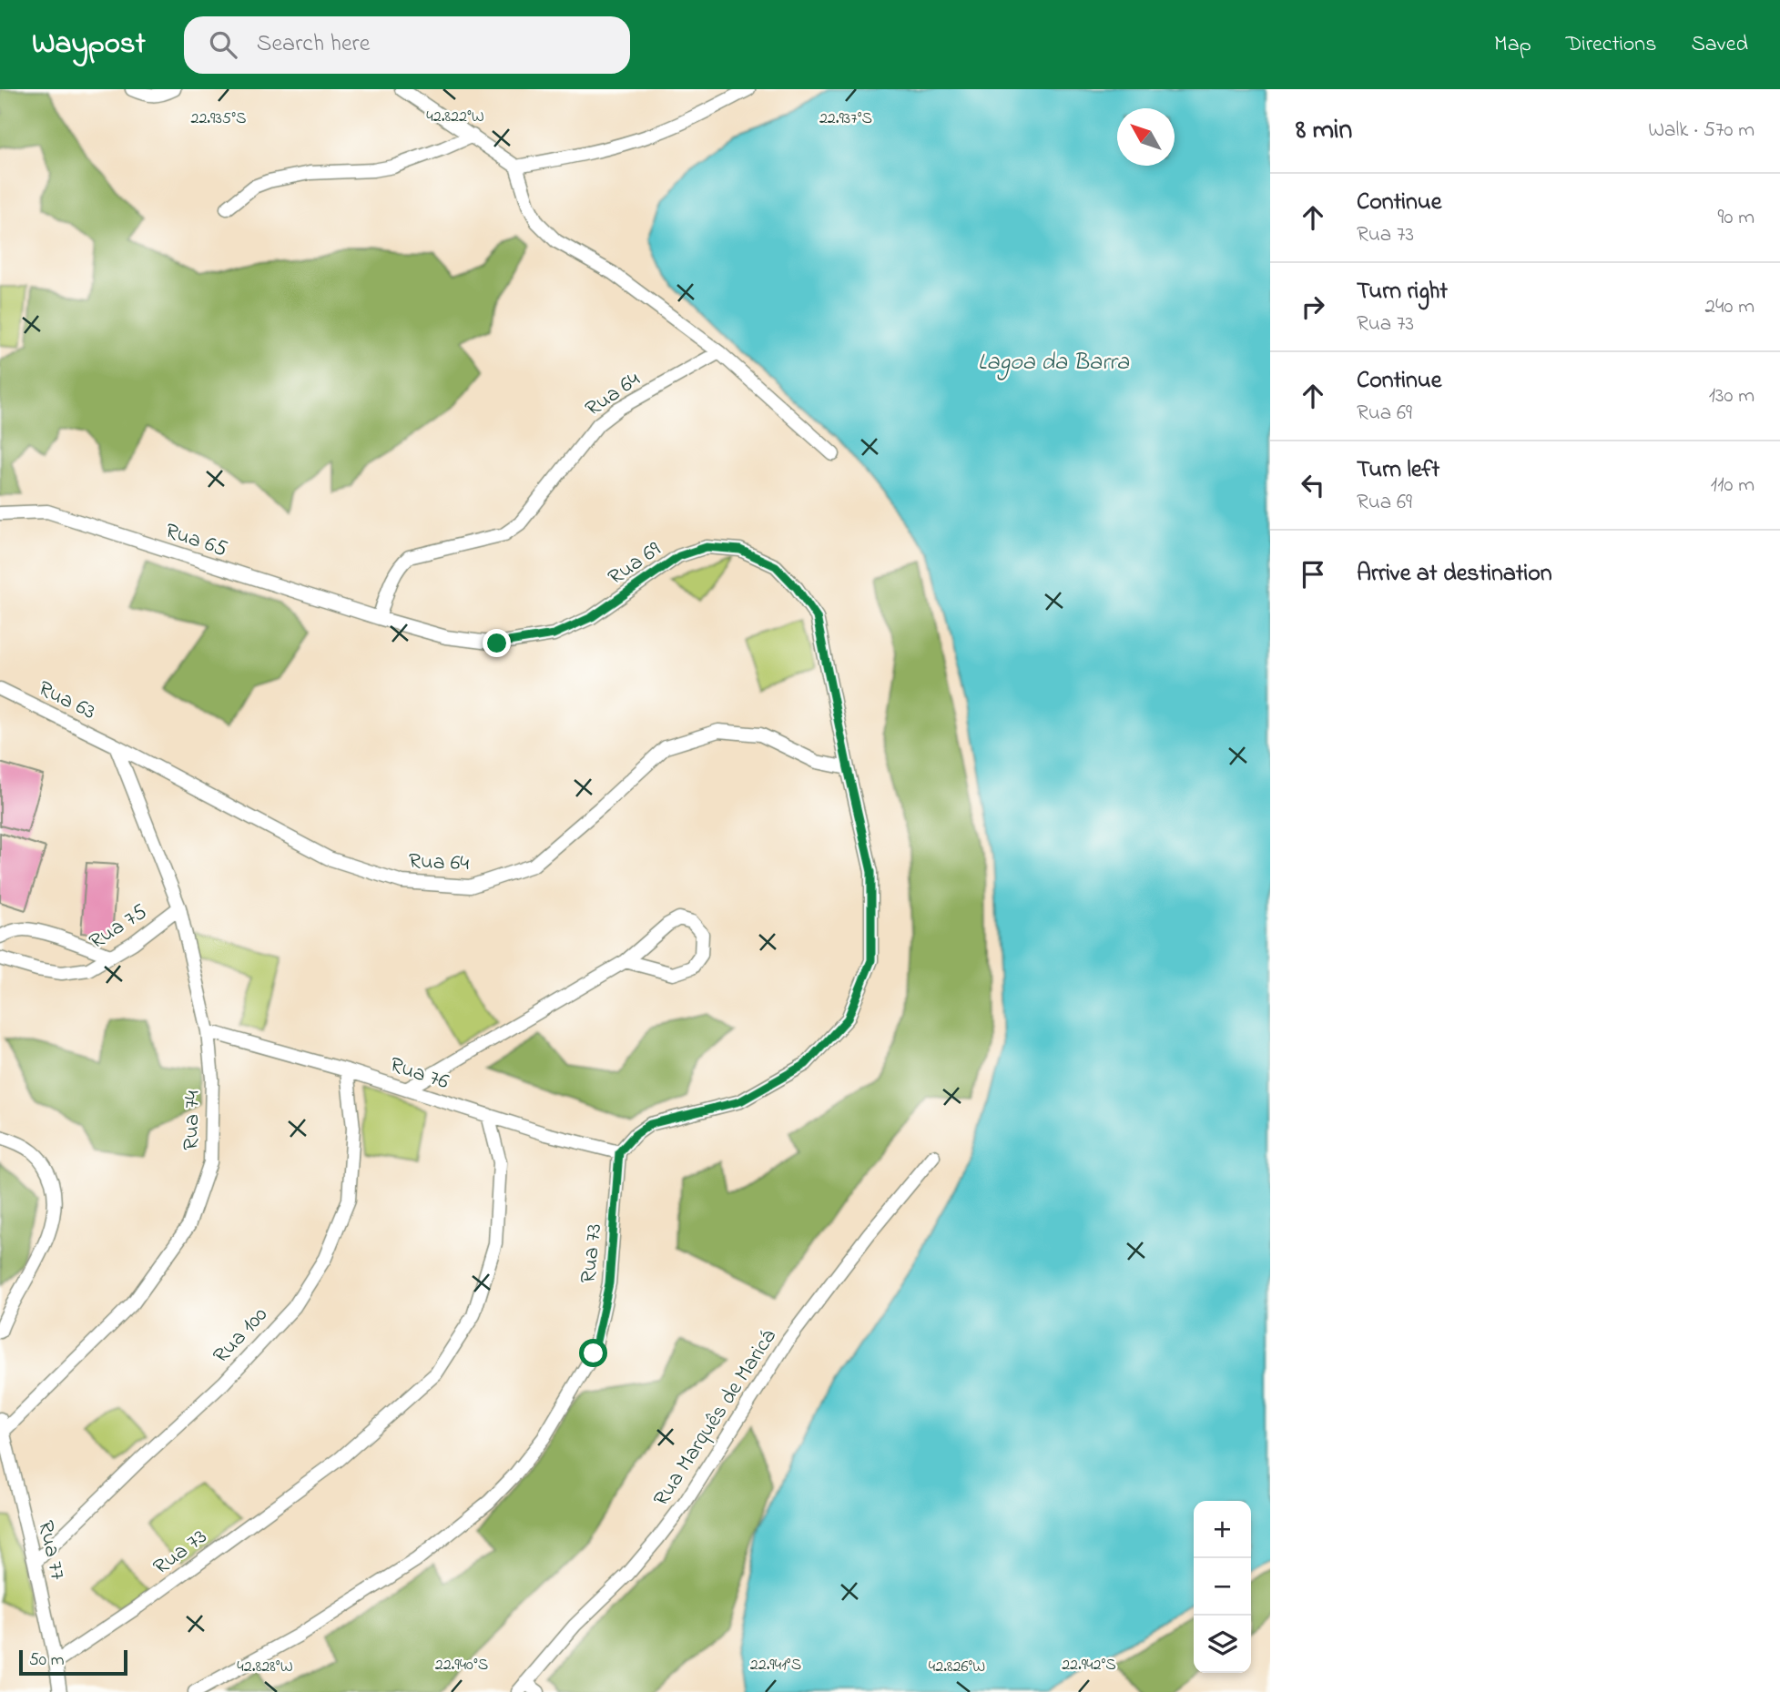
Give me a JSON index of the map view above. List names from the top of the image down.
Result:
{
  "streets": {
    "street": [
      "Rua 64",
      "Rua 65",
      "Rua 69",
      "Rua 63",
      "Rua 75",
      "Rua 76",
      "Rua 74",
      "Rua 73",
      "Rua 100",
      "Rua Marquês de Maricá",
      "Rua 77"
    ]
  },
  "crossings": [
    ["Rua 64", "Rua 65"],
    ["Rua 64", "Rua 69"],
    ["Rua 64", "Rua 63"],
    ["Rua 64", "Rua 74"],
    ["Rua 65", "Rua 69"],
    ["Rua 63", "Rua 74"],
    ["Rua 75", "Rua 74"],
    ["Rua 76", "Rua 74"],
    ["Rua 76", "Rua 73"],
    ["Rua 76", "Rua 100"],
    ["Rua 74", "Rua 77"],
    ["Rua 73", "Rua 77"],
    ["Rua 100", "Rua 77"]
  ],
  "water": ["Lagoa da Barra"],
  "scale_bar": "50 m",
  "north": "top left",
  "page": {
    "header": "Waypost",
    "search": "Search here",
    "nav": ["Map", "Directions", "Saved"],
    "heading": ["8 min", "Walk · 570 m"],
    "list": [
      ["Continue", "Rua 73", "90 m"],
      ["Turn right", "Rua 73", "240 m"],
      ["Continue", "Rua 69", "130 m"],
      ["Turn left", "Rua 69", "110 m"],
      "Arrive at destination"
    ],
    "map_buttons": ["+", "−"],
    "scale": "50 m"
  },
  "coordinates": [
    "42.822°W",
    "22.935°S",
    "22.937°S",
    "22.940°S",
    "22.941°S",
    "22.942°S",
    "42.828°W",
    "42.826°W"
  ]
}
